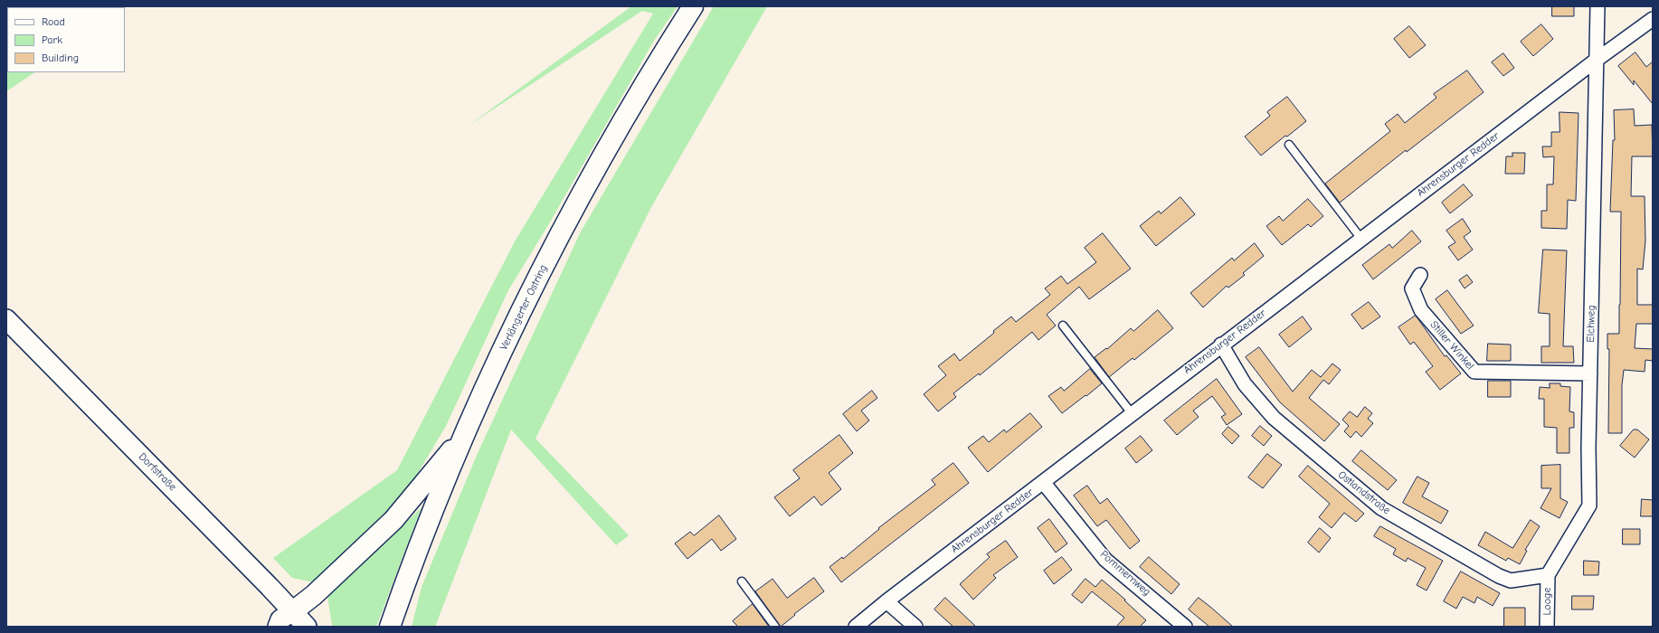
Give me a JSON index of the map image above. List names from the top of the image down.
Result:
{
  "streets": {
    "main road": ["Verlängerter Ostring"],
    "street": [
      "Ahrensburger Redder",
      "Elchweg",
      "Stiller Winkel",
      "Dorfstraße",
      "Ostlandstraße",
      "Pommernweg",
      "Looge"
    ]
  },
  "crossings": [
    ["Ahrensburger Redder", "Elchweg"],
    ["Ahrensburger Redder", "Ostlandstraße"],
    ["Ahrensburger Redder", "Pommernweg"],
    ["Elchweg", "Stiller Winkel"],
    ["Elchweg", "Ostlandstraße"],
    ["Elchweg", "Looge"],
    ["Ostlandstraße", "Looge"]
  ],
  "legend": ["Road", "Park", "Building"]
}
